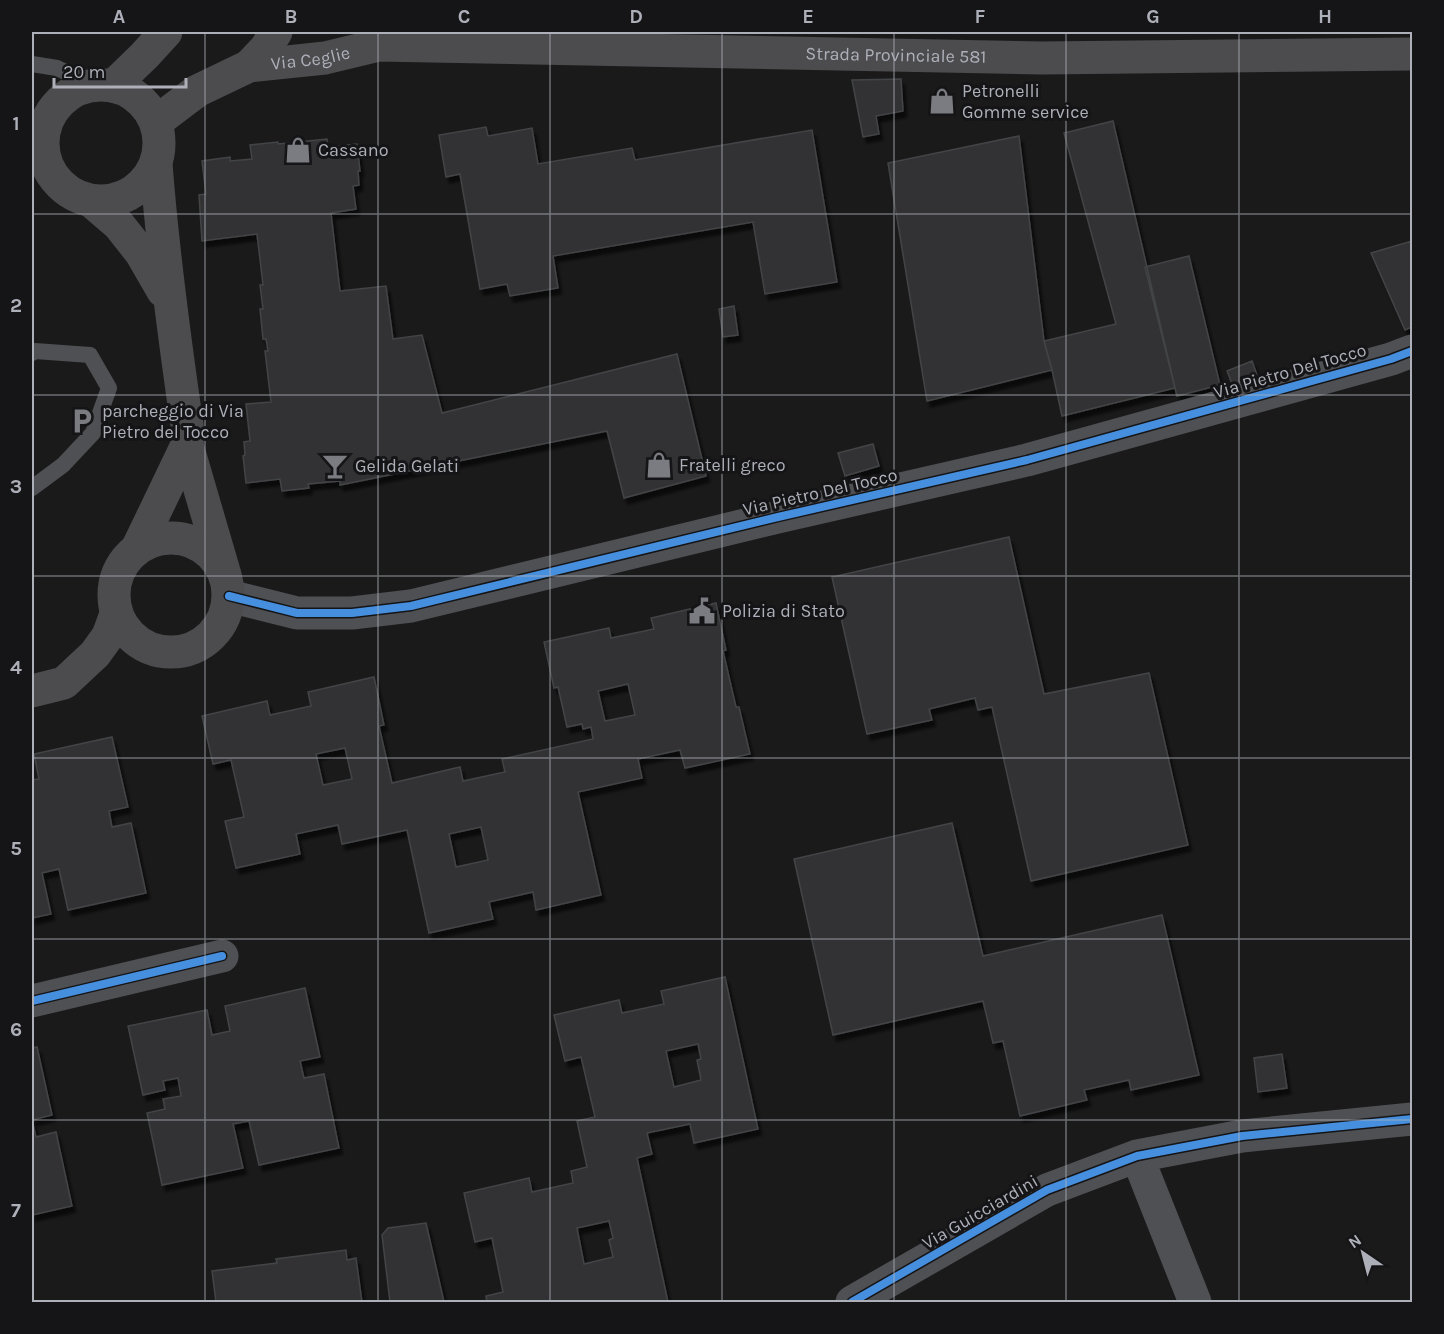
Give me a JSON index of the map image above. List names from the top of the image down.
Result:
{
  "streets": {
    "main road": ["Strada Provinciale 581", "Via Ceglie"],
    "street": ["Via Pietro Del Tocco", "Via Guicciardini"]
  },
  "crossings": [
    ["Strada Provinciale 581", "Via Ceglie"]
  ],
  "places": {
    "shop": ["Petronelli Gomme service", "Cassano", "Fratelli greco"],
    "parking": ["parcheggio di Via Pietro del Tocco"],
    "bar": ["Gelida Gelati"],
    "public building": ["Polizia di Stato"]
  },
  "scale_bar": "20 m",
  "north": "top left",
  "grid": {
    "columns": [
      "A",
      "B",
      "C",
      "D",
      "E",
      "F",
      "G",
      "H"
    ],
    "rows": [
      "1",
      "2",
      "3",
      "4",
      "5",
      "6",
      "7"
    ]
  }
}
